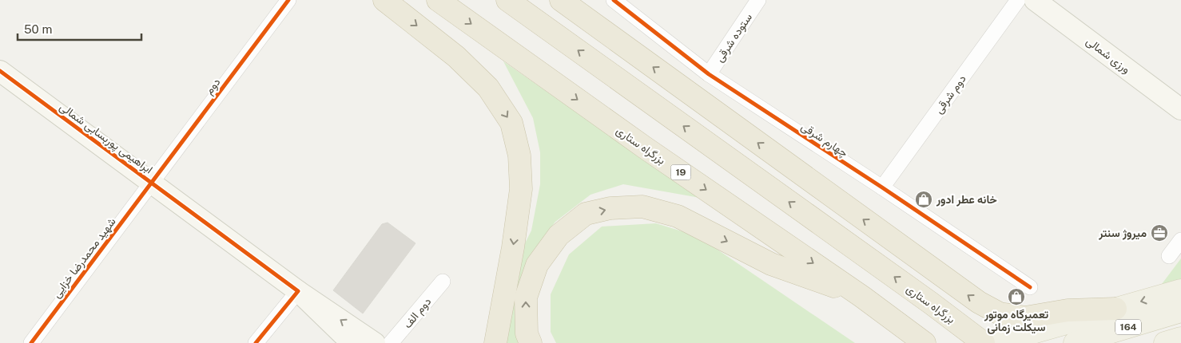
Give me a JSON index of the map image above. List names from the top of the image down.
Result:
{
  "streets": {
    "highway": ["بزرگراه ستاری", "19"],
    "main road": ["164"],
    "street": [
      "ستوده شرقی",
      "ورزی شمالی",
      "دوم",
      "دوم شرقی",
      "ابراهیمی پوربسابی شمالی",
      "چهارم شرقی",
      "شهید محمدرضا خزایی",
      "دوم الف"
    ]
  },
  "crossings": [
    ["ستوده شرقی", "چهارم شرقی"],
    ["دوم", "ابراهیمی پوربسابی شمالی"],
    ["دوم", "شهید محمدرضا خزایی"],
    ["دوم شرقی", "چهارم شرقی"],
    ["ابراهیمی پوربسابی شمالی", "شهید محمدرضا خزایی"]
  ],
  "places": {
    "shop": ["خانه عطر ادور", "تعمیرگاه موتور سیکلت زمانی"],
    "office": ["میروژ سنتر"]
  },
  "scale_bar": "50 m"
}
